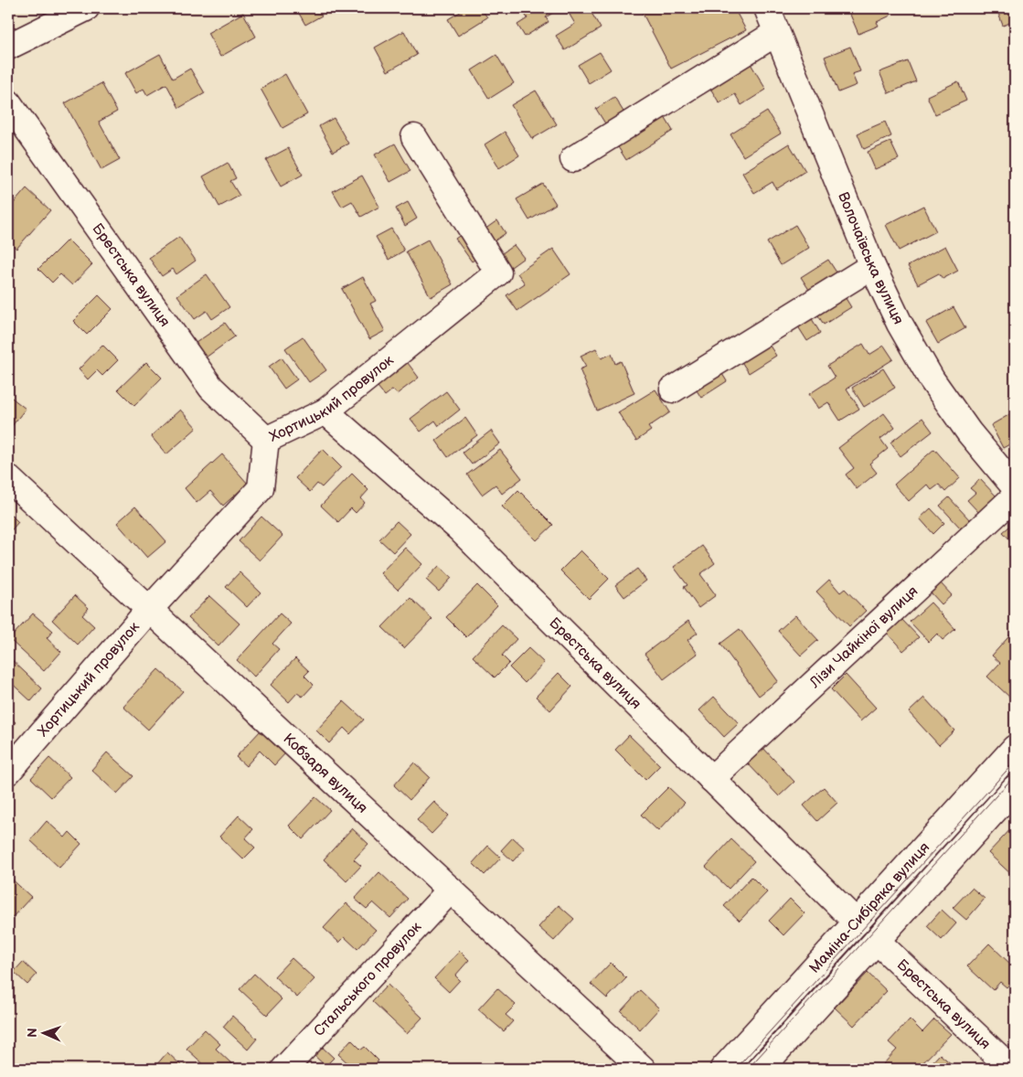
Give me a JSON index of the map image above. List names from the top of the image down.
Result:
{
  "streets": {
    "street": [
      "Волочаївська вулиця",
      "Брестська вулиця",
      "Хортицький провулок",
      "Лізи Чайкіної вулиця",
      "Кобзаря вулиця",
      "Маміна-Сибіряка вулиця",
      "Стальського провулок"
    ]
  },
  "crossings": [
    ["Волочаївська вулиця", "Лізи Чайкіної вулиця"],
    ["Брестська вулиця", "Хортицький провулок"],
    ["Брестська вулиця", "Лізи Чайкіної вулиця"],
    ["Брестська вулиця", "Маміна-Сибіряка вулиця"],
    ["Хортицький провулок", "Кобзаря вулиця"],
    ["Кобзаря вулиця", "Стальського провулок"]
  ],
  "north": "left"
}
